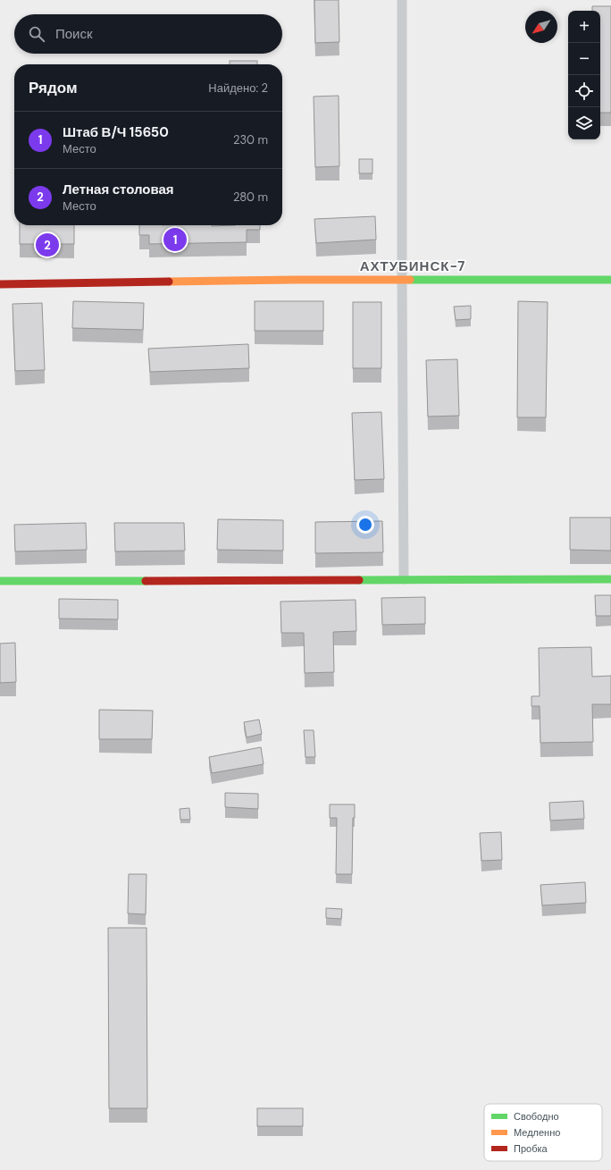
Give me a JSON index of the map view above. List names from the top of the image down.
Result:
{
  "districts": ["АХТУБИНСК-7"],
  "legend": ["Свободно", "Медленно", "Пробка"],
  "north": "bottom left",
  "page": {
    "map_buttons": ["+", "−"],
    "search": "Поиск",
    "heading": ["Рядом", "Найдено: 2"],
    "list": [
      {
        "mark": "1",
        "name": "Штаб В/Ч 15650",
        "note": "Место",
        "value": "230 m"
      },
      {
        "mark": "2",
        "name": "Летная столовая",
        "note": "Место",
        "value": "280 m"
      }
    ],
    "pins": ["1", "2"]
  }
}
